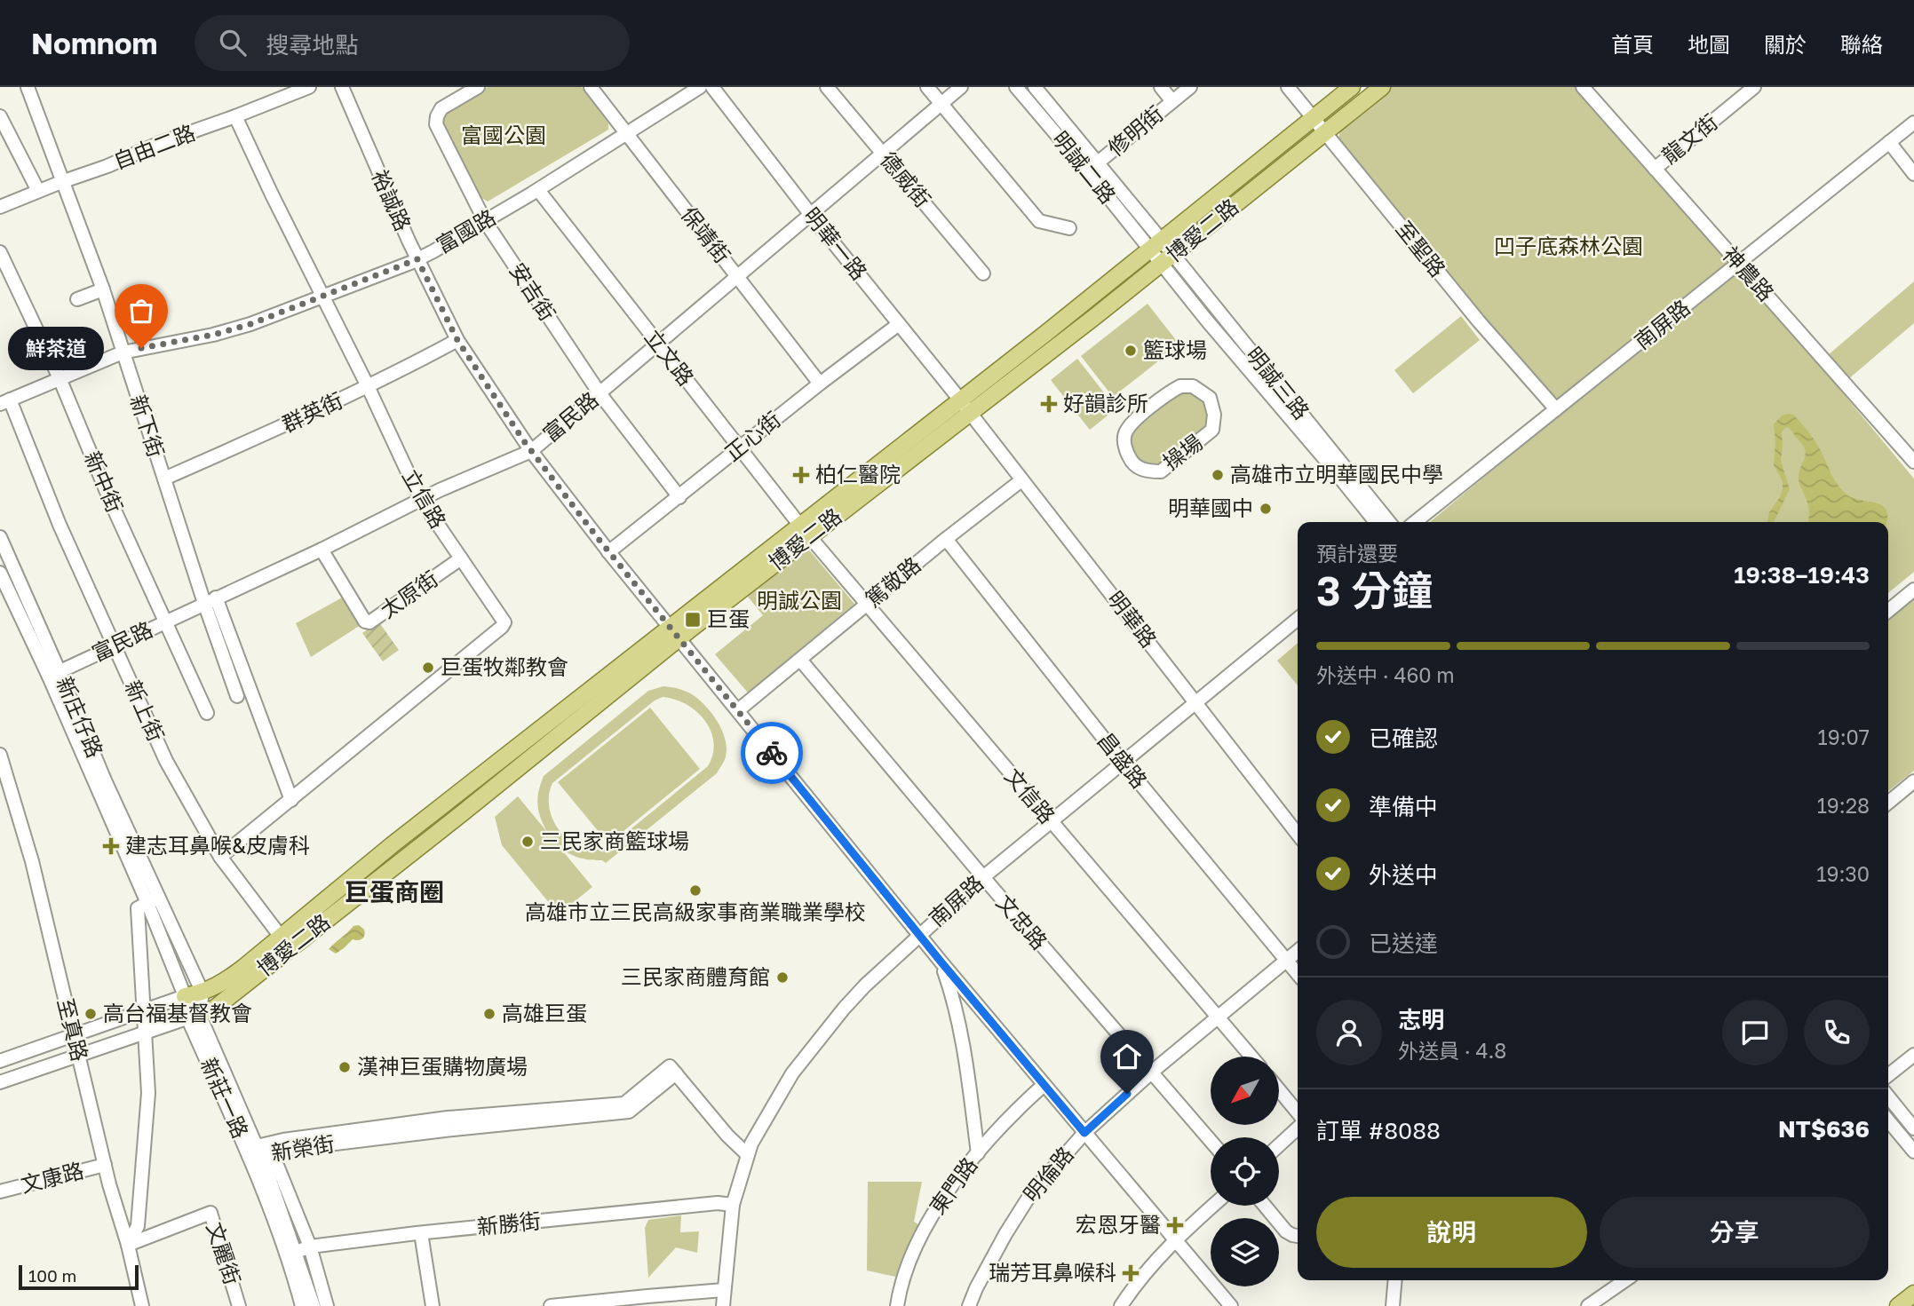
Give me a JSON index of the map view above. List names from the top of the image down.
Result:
{
  "streets": {
    "main road": ["博愛二路"],
    "street": [
      "修明街",
      "龍文街",
      "自由二路",
      "明誠二路",
      "德威街",
      "裕誠路",
      "富國路",
      "保靖街",
      "明華一路",
      "至聖路",
      "神農路",
      "安吉街",
      "南屏路",
      "立文路",
      "明誠三路",
      "群英街",
      "富民路",
      "新下街",
      "正心街",
      "操場",
      "新中街",
      "立信路",
      "篤敬路",
      "太原街",
      "明華路",
      "新上街",
      "新庄仔路",
      "昌盛路",
      "文信路",
      "文忠路",
      "至真路",
      "新莊一路",
      "新榮街",
      "明倫路",
      "文康路",
      "東門路",
      "新勝街",
      "文麗街"
    ]
  },
  "crossings": [
    ["修明街", "明誠二路"],
    ["龍文街", "神農路"],
    ["自由二路", "新下街"],
    ["自由二路", "立信路"],
    ["明誠二路", "博愛二路"],
    ["明誠二路", "明誠三路"],
    ["德威街", "富民路"],
    ["裕誠路", "博愛二路"],
    ["裕誠路", "富國路"],
    ["裕誠路", "南屏路"],
    ["裕誠路", "群英街"],
    ["裕誠路", "富民路"],
    ["裕誠路", "正心街"],
    ["裕誠路", "篤敬路"],
    ["裕誠路", "明倫路"],
    ["裕誠路", "東門路"],
    ["博愛二路", "明華一路"],
    ["博愛二路", "至聖路"],
    ["博愛二路", "立文路"],
    ["博愛二路", "明誠三路"],
    ["博愛二路", "明華路"],
    ["博愛二路", "新上街"],
    ["博愛二路", "新庄仔路"],
    ["博愛二路", "文信路"],
    ["博愛二路", "新莊一路"],
    ["富國路", "保靖街"],
    ["富國路", "安吉街"],
    ["富國路", "立文路"],
    ["富國路", "新下街"],
    ["富國路", "新中街"],
    ["富國路", "立信路"],
    ["富國路", "新上街"],
    ["保靖街", "富民路"],
    ["保靖街", "正心街"],
    ["明華一路", "富民路"],
    ["明華一路", "正心街"],
    ["明華一路", "明華路"],
    ["至聖路", "南屏路"],
    ["神農路", "南屏路"],
    ["安吉街", "富民路"],
    ["安吉街", "正心街"],
    ["南屏路", "明華路"],
    ["南屏路", "昌盛路"],
    ["南屏路", "文信路"],
    ["南屏路", "文忠路"],
    ["南屏路", "新榮街"],
    ["南屏路", "新勝街"],
    ["立文路", "富民路"],
    ["立文路", "正心街"],
    ["立文路", "文信路"],
    ["群英街", "新下街"],
    ["群英街", "立信路"],
    ["富民路", "新下街"],
    ["富民路", "新中街"],
    ["富民路", "立信路"],
    ["富民路", "太原街"],
    ["富民路", "新上街"],
    ["富民路", "新庄仔路"],
    ["新下街", "立信路"],
    ["立信路", "太原街"],
    ["篤敬路", "明華路"],
    ["篤敬路", "昌盛路"],
    ["篤敬路", "文信路"],
    ["篤敬路", "文忠路"],
    ["新庄仔路", "新莊一路"],
    ["昌盛路", "明倫路"],
    ["文信路", "明倫路"],
    ["文忠路", "明倫路"],
    ["至真路", "文康路"],
    ["至真路", "文麗街"],
    ["新莊一路", "新榮街"],
    ["新莊一路", "新勝街"]
  ],
  "districts": ["巨蛋商圈"],
  "parks": ["富國公園", "凹子底森林公園", "明誠公園"],
  "places": {
    "other": [
      "鮮茶道",
      "籃球場",
      "高雄市立明華國民中學",
      "明華國中",
      "巨蛋牧鄰教會",
      "三民家商籃球場",
      "高雄市立三民高級家事商業職業學校",
      "三民家商體育館",
      "高台福基督教會",
      "高雄巨蛋",
      "漢神巨蛋購物廣場"
    ],
    "health": [
      "好韻診所",
      "柏仁醫院",
      "建志耳鼻喉&皮膚科",
      "宏恩牙醫",
      "瑞芳耳鼻喉科"
    ],
    "transit": ["巨蛋"]
  },
  "scale_bar": "100 m",
  "north": "bottom left",
  "page": {
    "header": "Nomnom",
    "search": "搜尋地點",
    "nav": [
      "首頁",
      "地圖",
      "關於",
      "聯絡"
    ],
    "bubble": "鮮茶道",
    "heading": ["3 分鐘", "預計還要", "19:38–19:43"],
    "panel": [
      "志明",
      "外送員 · 4.8",
      "訂單 #8088",
      "NT$636"
    ],
    "bar": "外送中 · 460 m",
    "list": [
      ["已確認", "19:07"],
      ["準備中", "19:28"],
      ["外送中", "19:30"],
      "已送達"
    ],
    "buttons": ["說明", "分享"],
    "scale": "100 m"
  }
}
